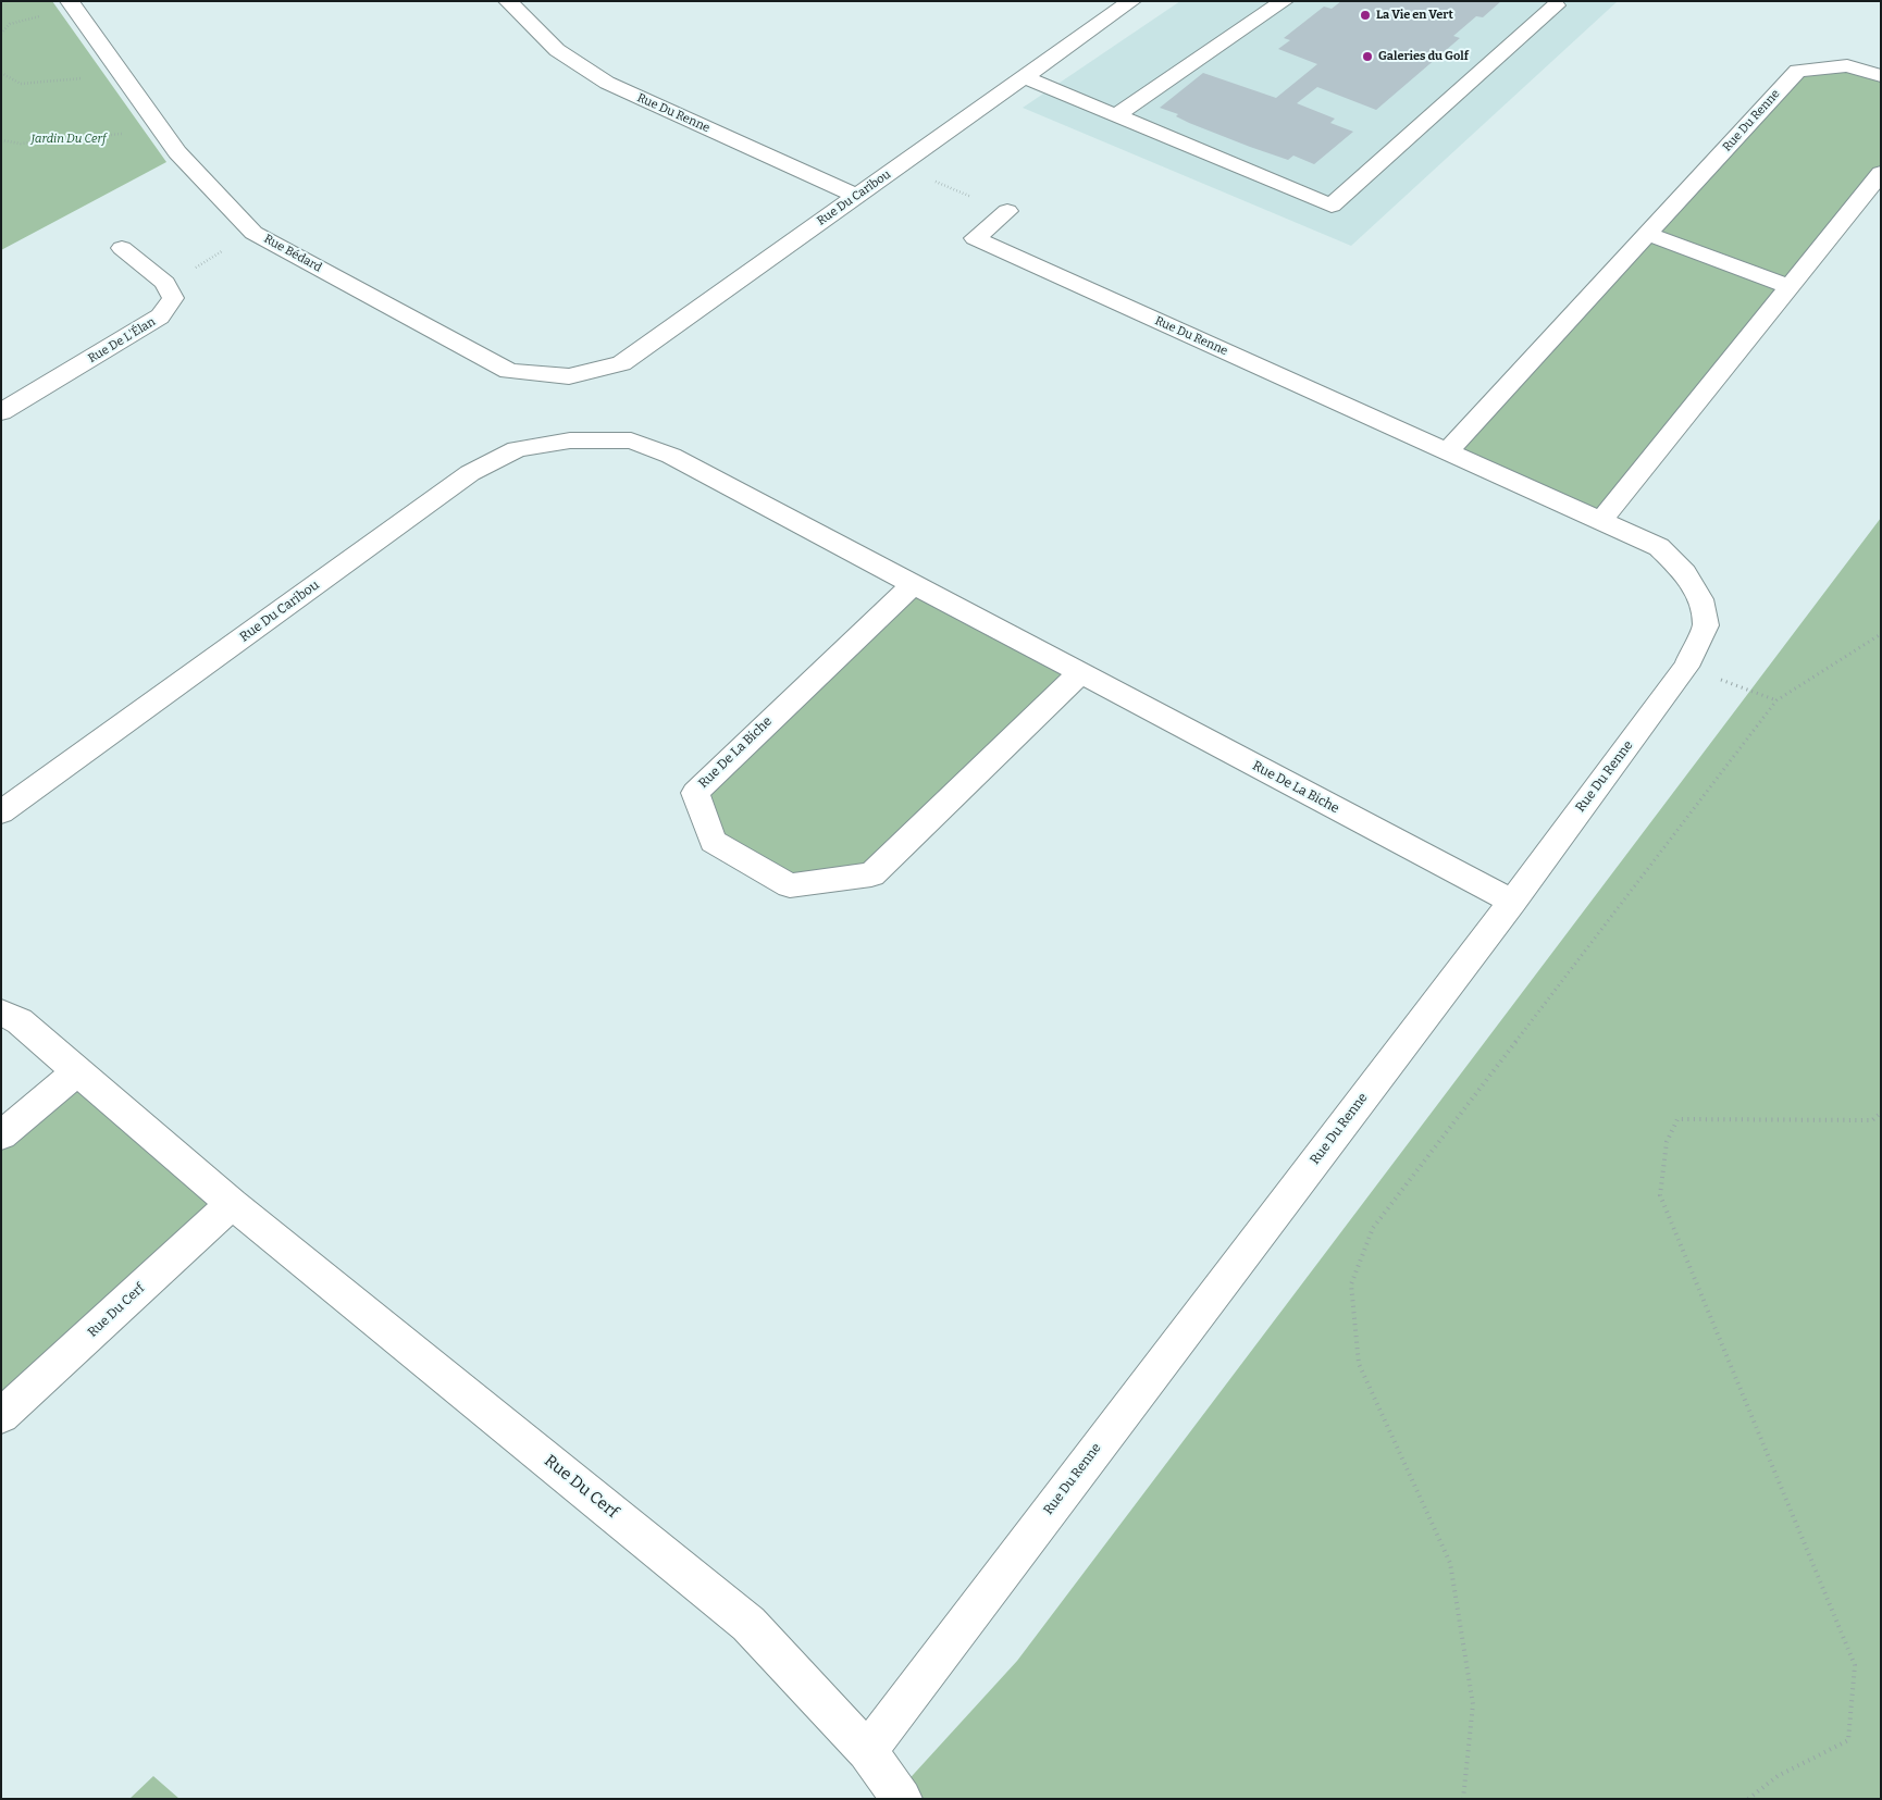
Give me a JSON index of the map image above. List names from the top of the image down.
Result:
{
  "streets": {
    "street": [
      "Rue Du Renne",
      "Rue Du Caribou",
      "Rue Bédard",
      "Rue De L'Élan",
      "Rue De La Biche",
      "Rue Du Cerf"
    ]
  },
  "crossings": [
    ["Rue Du Renne", "Rue Du Caribou"],
    ["Rue Du Renne", "Rue De La Biche"],
    ["Rue Du Renne", "Rue Du Cerf"],
    ["Rue Du Caribou", "Rue Bédard"],
    ["Rue Du Caribou", "Rue De La Biche"]
  ],
  "parks": ["Jardin Du Cerf"],
  "places": ["La Vie en Vert", "Galeries du Golf"]
}
